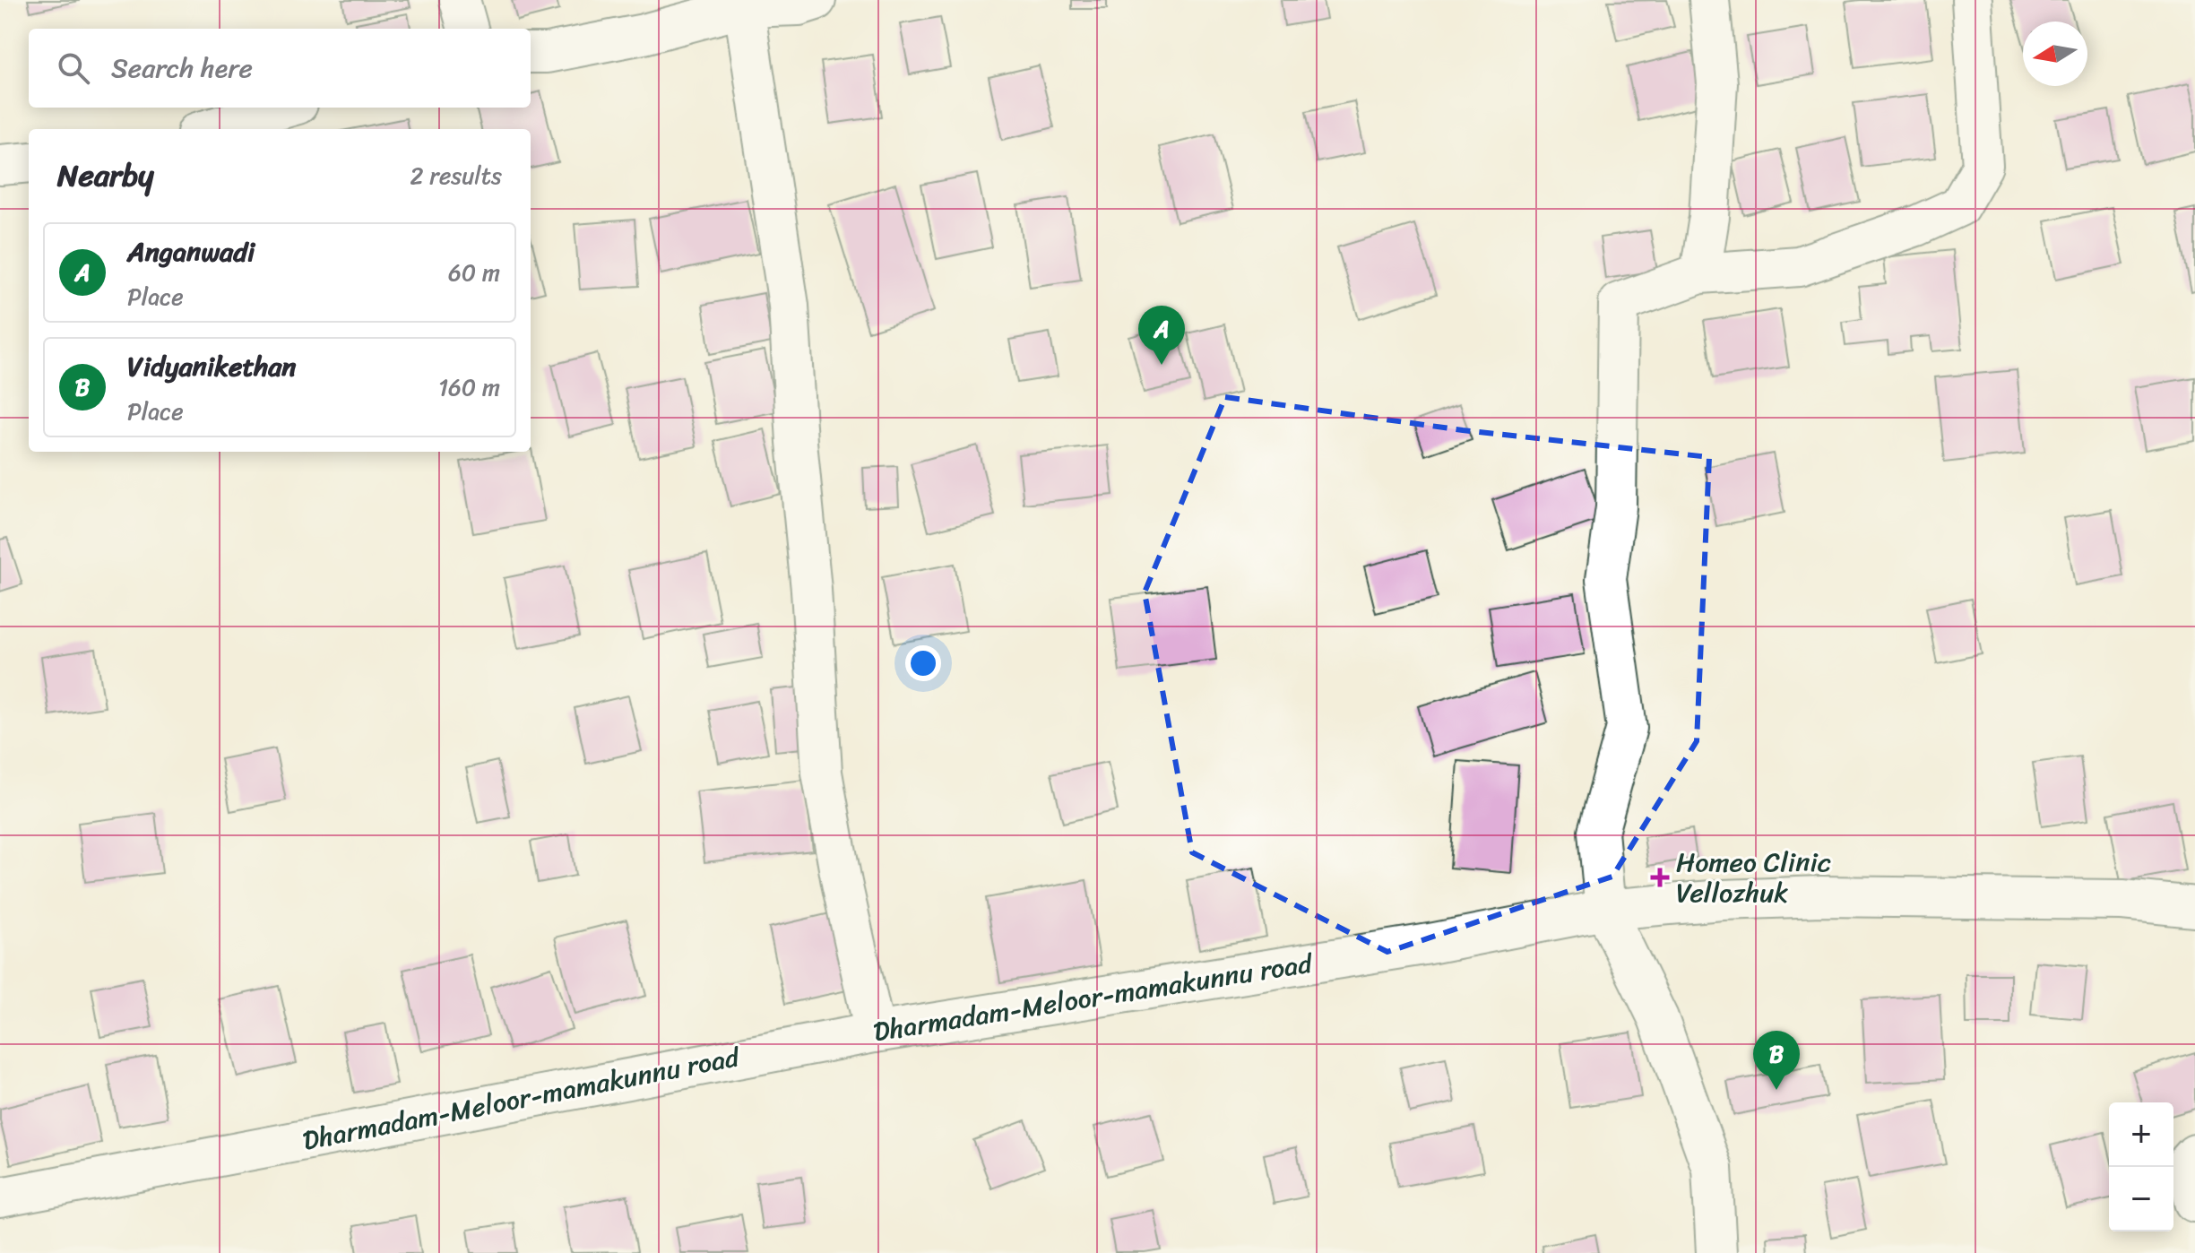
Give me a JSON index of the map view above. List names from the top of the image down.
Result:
{
  "streets": {
    "street": ["Dharmadam-Meloor-mamakunnu road"]
  },
  "places": {
    "health": ["Homeo Clinic Vellozhuk"]
  },
  "north": "left",
  "page": {
    "search": "Search here",
    "heading": ["Nearby", "2 results"],
    "list": [
      {
        "mark": "A",
        "name": "Anganwadi",
        "note": "Place",
        "value": "60 m"
      },
      {
        "mark": "B",
        "name": "Vidyanikethan",
        "note": "Place",
        "value": "160 m"
      }
    ],
    "pins": ["A", "B"],
    "map_buttons": ["+", "−"]
  }
}
